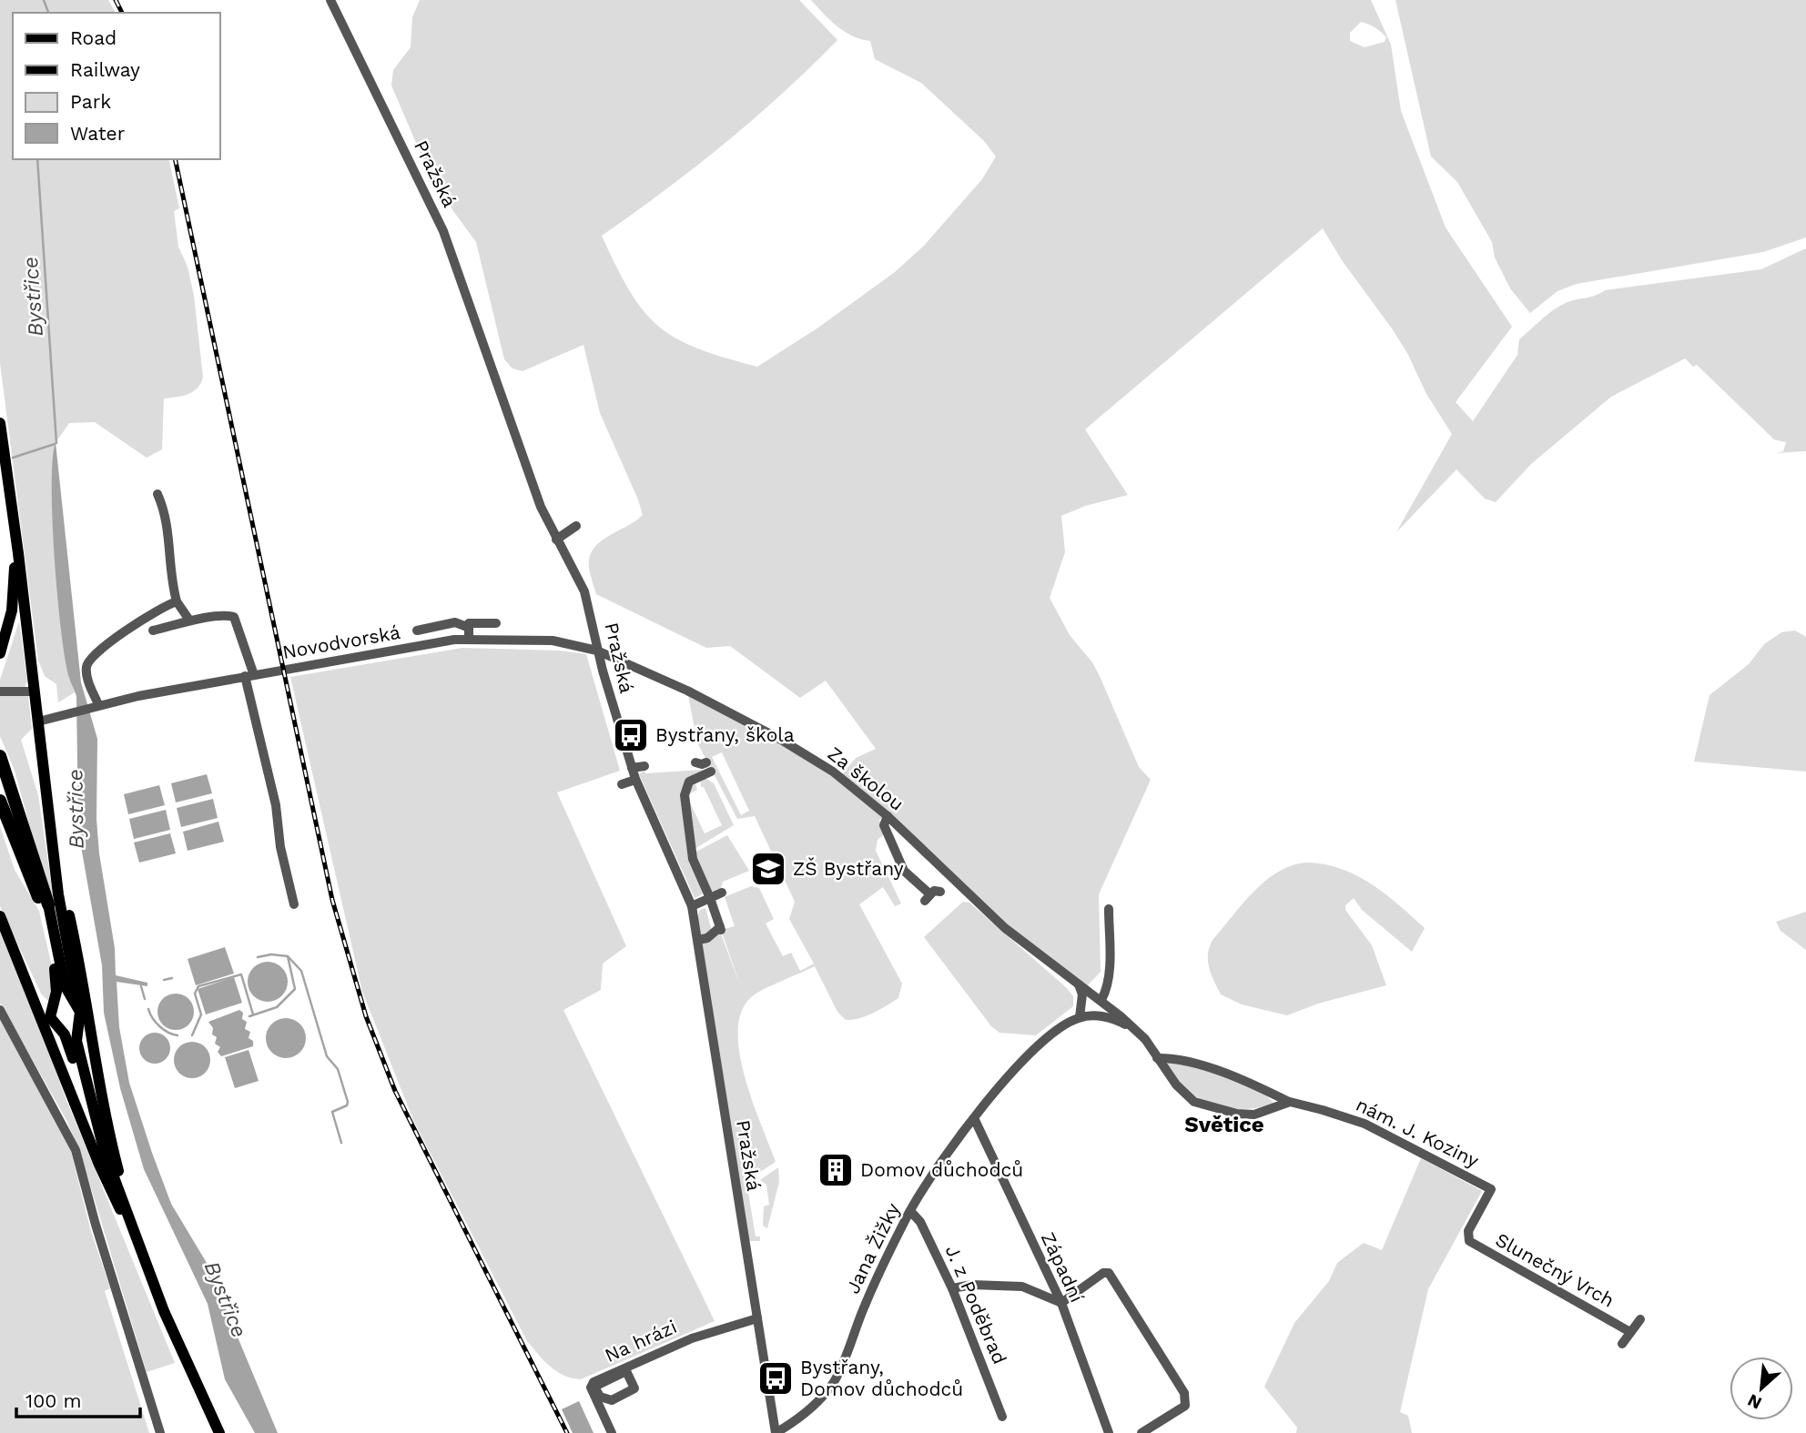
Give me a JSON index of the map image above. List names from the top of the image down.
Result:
{
  "streets": {
    "street": [
      "Pražská",
      "Novodvorská",
      "Za školou",
      "nám. J. Koziny",
      "Jana Žižky",
      "Západní",
      "Slunečný Vrch",
      "J. z Poděbrad",
      "Na hrázi"
    ]
  },
  "crossings": [
    ["Pražská", "Novodvorská"],
    ["Pražská", "Za školou"],
    ["Pražská", "Jana Žižky"],
    ["Pražská", "Na hrázi"],
    ["Novodvorská", "Za školou"],
    ["nám. J. Koziny", "Slunečný Vrch"],
    ["Jana Žižky", "Západní"],
    ["Jana Žižky", "J. z Poděbrad"]
  ],
  "districts": ["Světice"],
  "water": ["Bystřice"],
  "places": {
    "bus stop": ["Bystřany, škola", "Bystřany, Domov důchodců"],
    "school or university": ["ZŠ Bystřany"],
    "building": ["Domov důchodců"]
  },
  "legend": [
    "Road",
    "Railway",
    "Park",
    "Water"
  ],
  "scale_bar": "100 m",
  "north": "bottom left"
}
